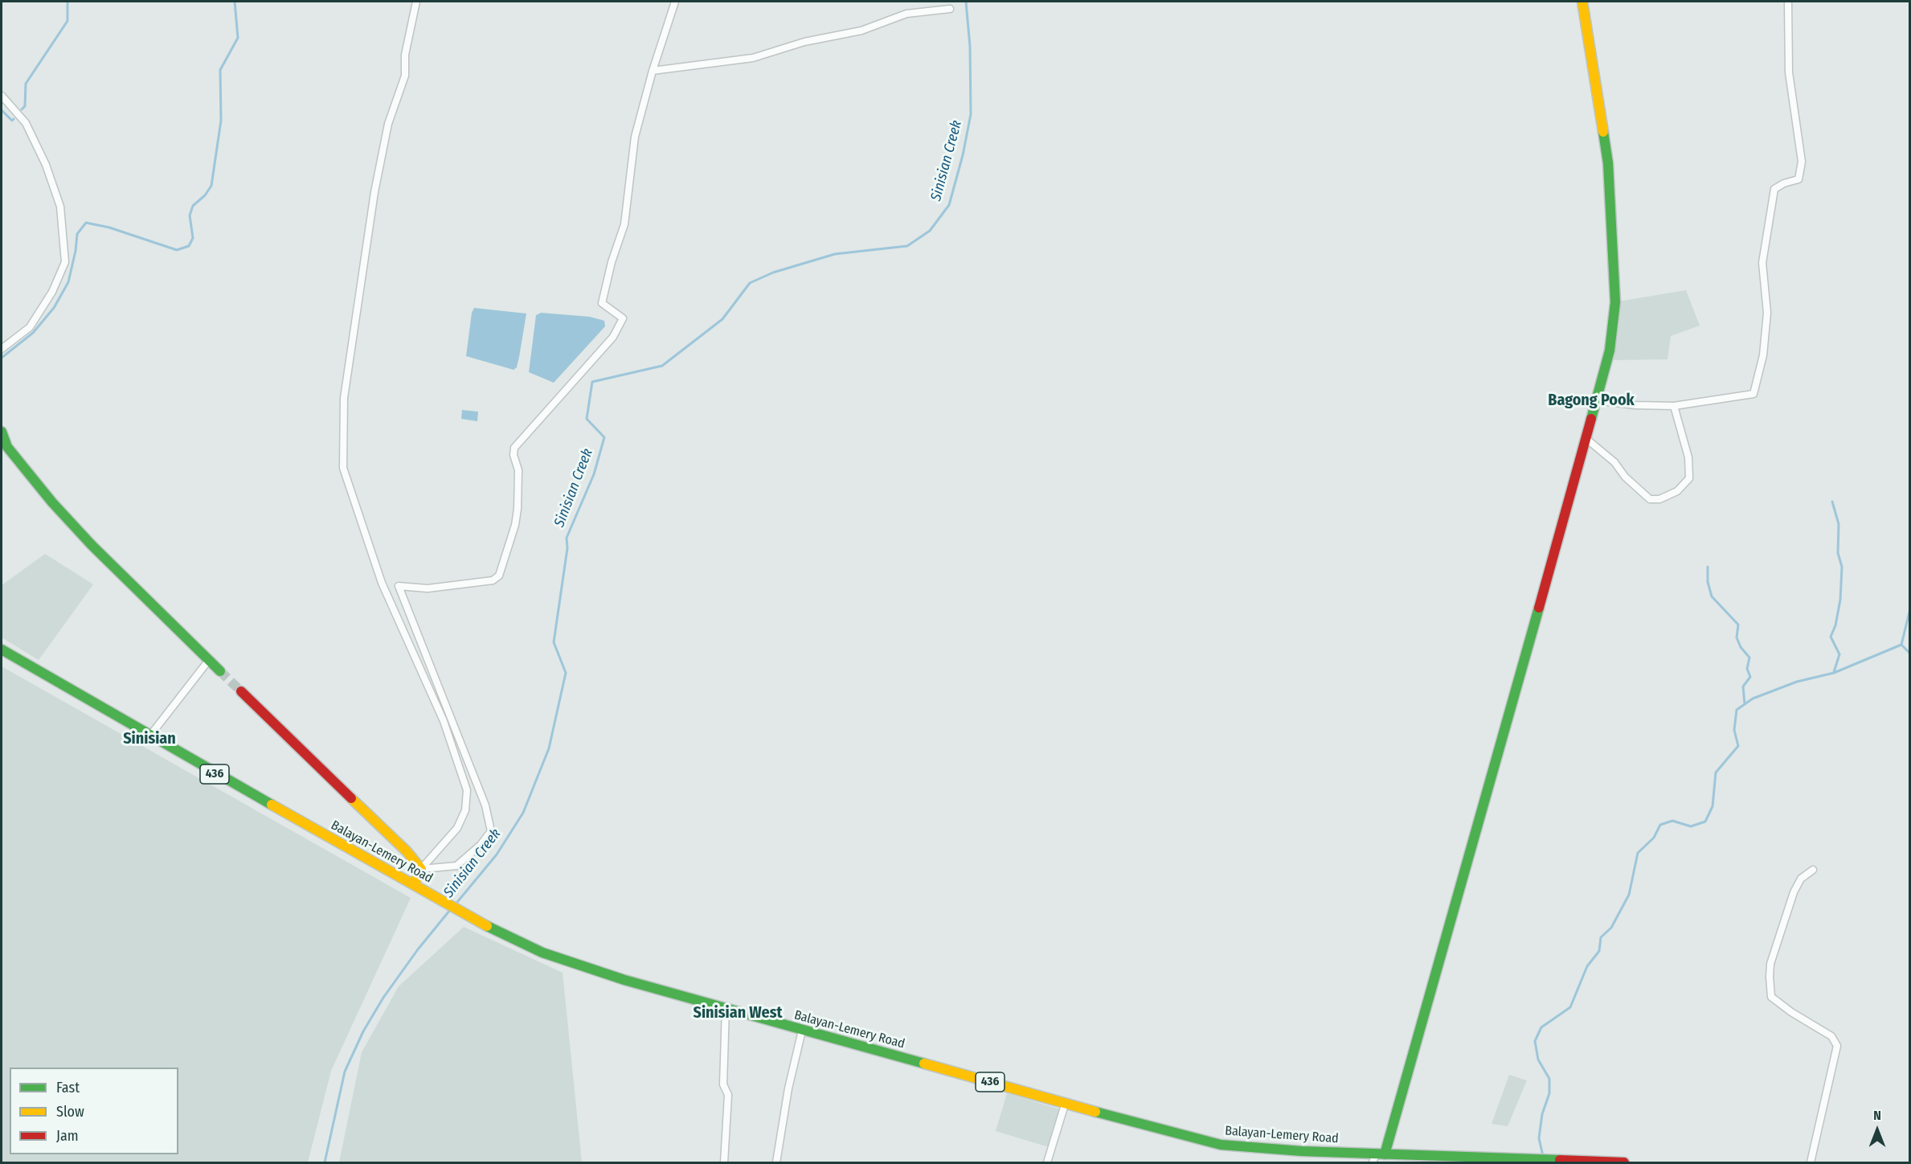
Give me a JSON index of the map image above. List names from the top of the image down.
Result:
{
  "streets": {
    "street": ["436", "Balayan-Lemery Road"]
  },
  "districts": ["Bagong Pook", "Sinisian", "Sinisian West"],
  "water": ["Sinisian Creek"],
  "legend": ["Fast", "Slow", "Jam"],
  "north": "top"
}
